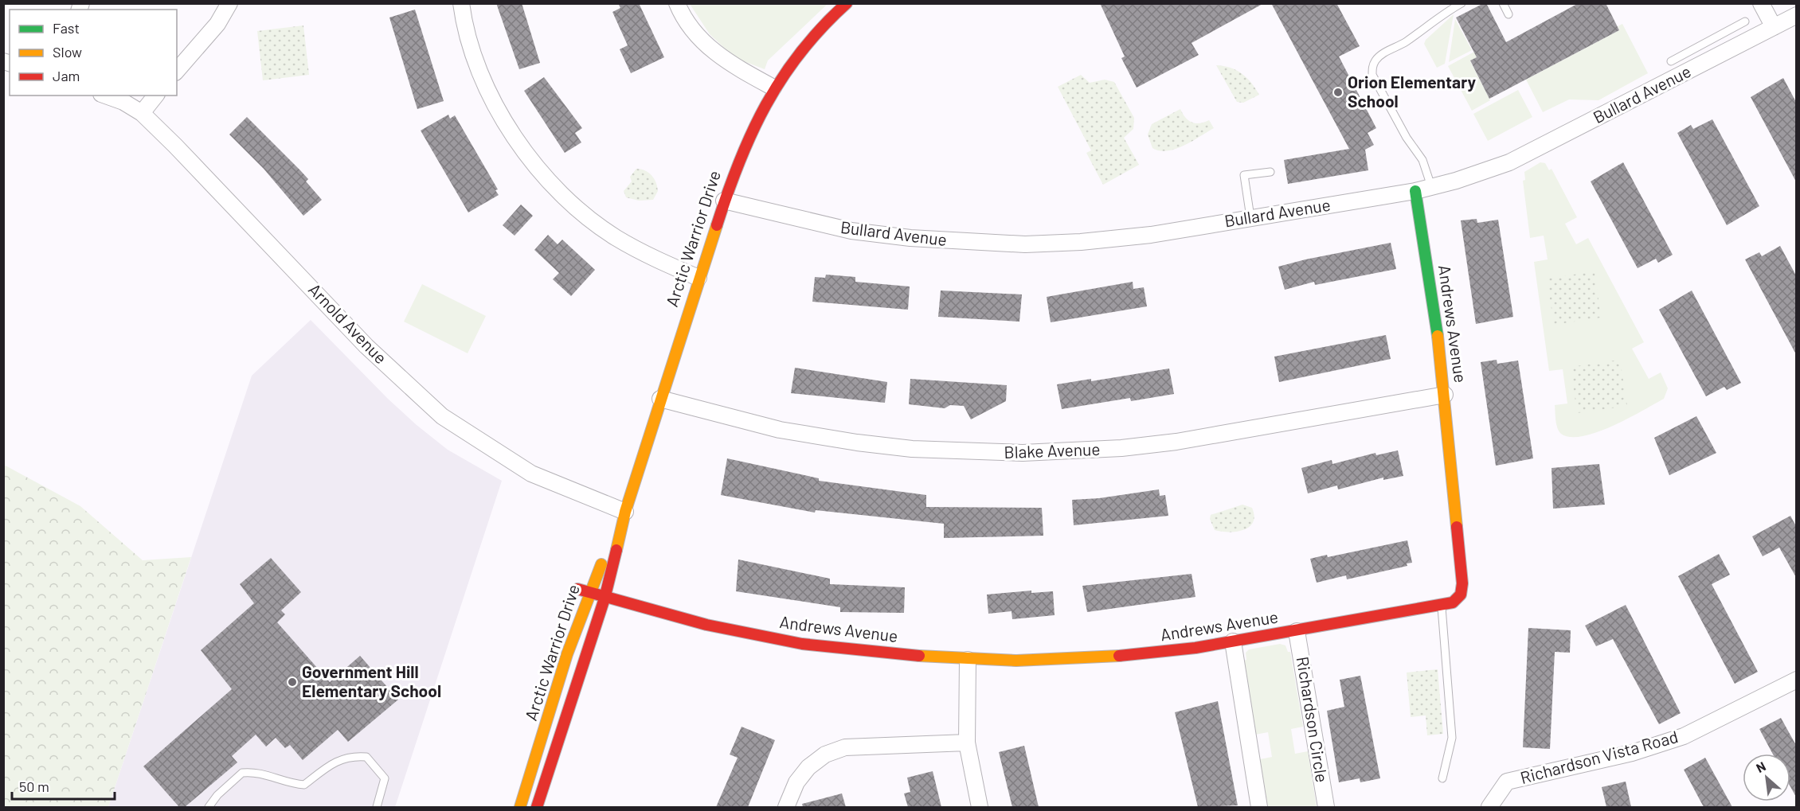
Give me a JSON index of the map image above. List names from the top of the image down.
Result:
{
  "streets": {
    "street": [
      "Bullard Avenue",
      "Arctic Warrior Drive",
      "Arnold Avenue",
      "Andrews Avenue",
      "Blake Avenue",
      "Richardson Circle",
      "Richardson Vista Road"
    ]
  },
  "crossings": [
    ["Bullard Avenue", "Arctic Warrior Drive"],
    ["Bullard Avenue", "Andrews Avenue"],
    ["Arctic Warrior Drive", "Arnold Avenue"],
    ["Arctic Warrior Drive", "Andrews Avenue"],
    ["Arctic Warrior Drive", "Blake Avenue"],
    ["Andrews Avenue", "Blake Avenue"],
    ["Andrews Avenue", "Richardson Circle"]
  ],
  "places": ["Orion Elementary School", "Government Hill Elementary School"],
  "legend": ["Fast", "Slow", "Jam"],
  "scale_bar": "50 m",
  "north": "top left"
}
